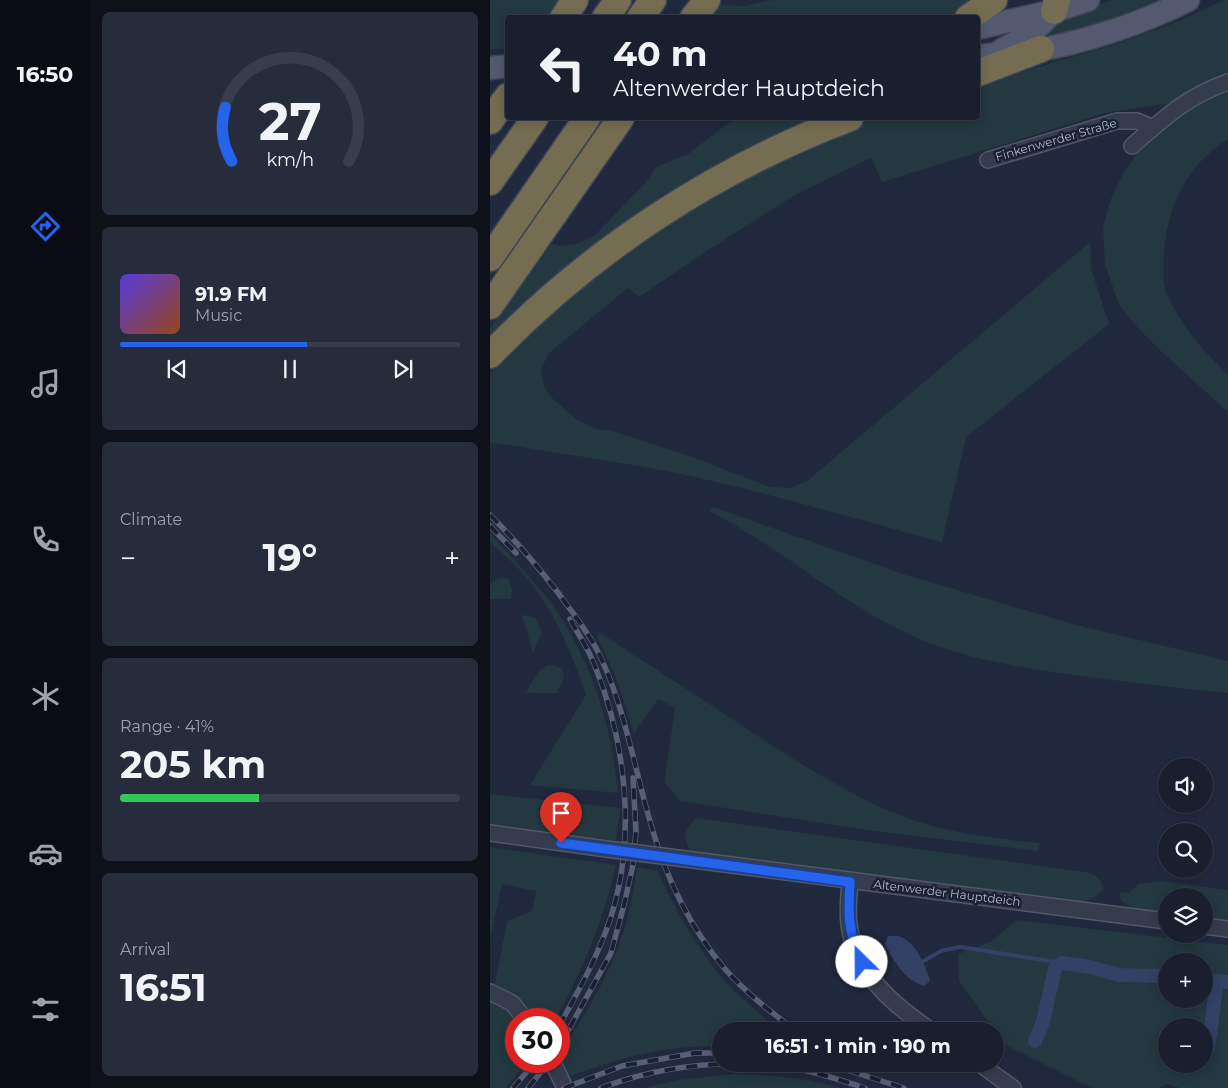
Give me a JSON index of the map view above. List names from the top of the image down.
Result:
{
  "streets": {
    "street": ["Finkenwerder Straße", "Altenwerder Hauptdeich"]
  },
  "page": {
    "tabs": "16:50",
    "turn": ["40 m", "Altenwerder Hauptdeich"],
    "song": ["91.9 FM", "Music"],
    "tile": [
      "Climate",
      ["Range · 41%", "205 km"],
      ["Arrival", "16:51"]
    ],
    "heat": ["−", "19°", "+"],
    "map_buttons": ["+", "−"],
    "limit": "30",
    "trip": "16:51 · 1 min · 190 m",
    "gauge": ["27", "km/h"]
  }
}
